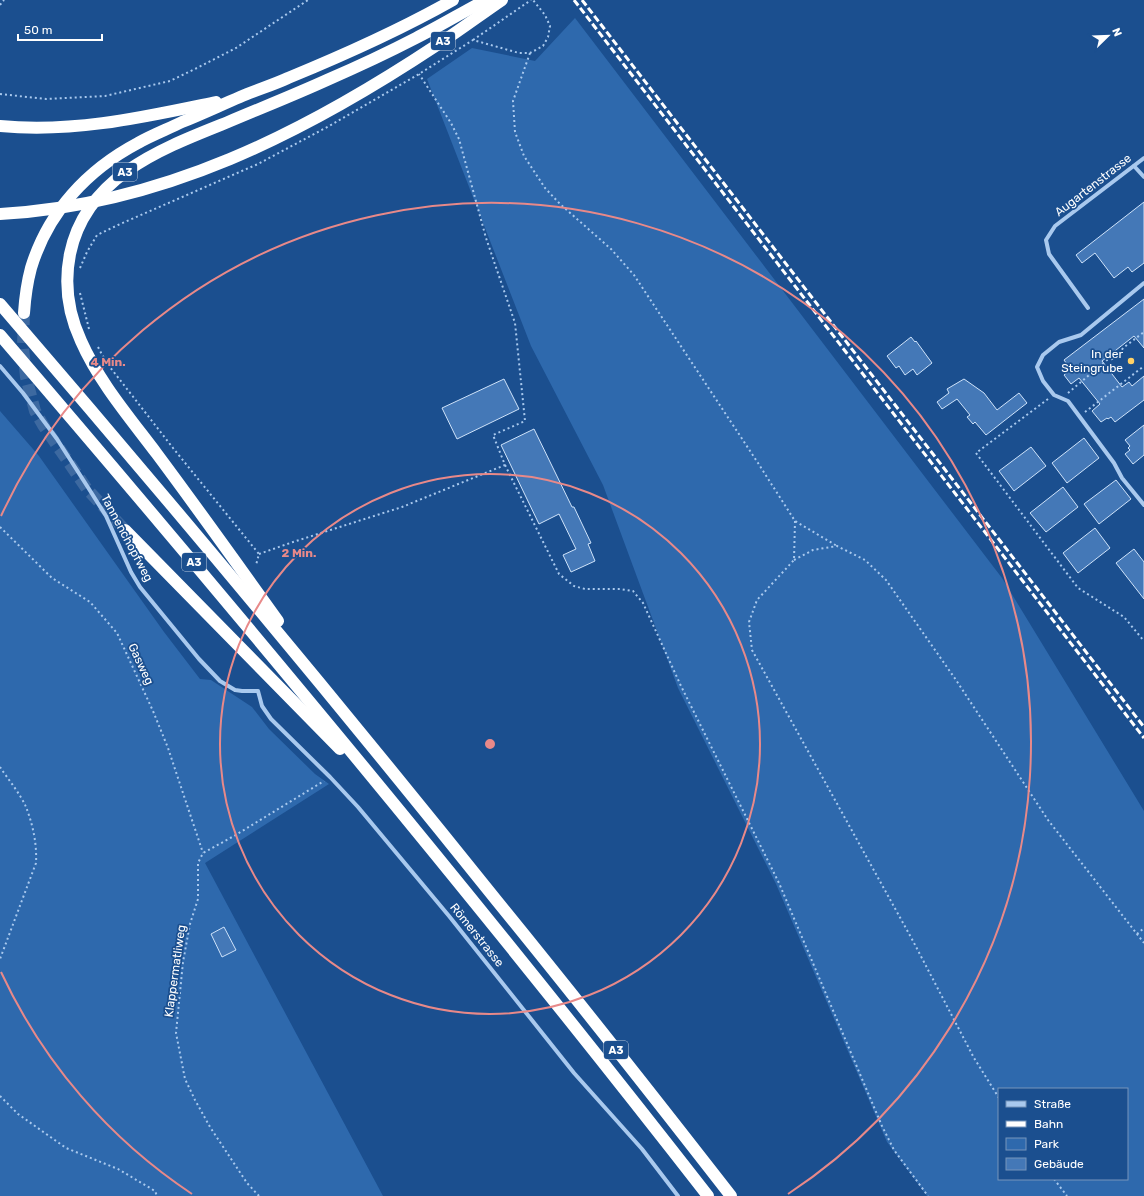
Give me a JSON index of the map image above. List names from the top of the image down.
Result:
{
  "streets": {
    "highway": ["A3"],
    "street": ["Augartenstrasse", "Tannenchopfweg", "Römerstrasse"],
    "path": ["Gasweg", "Klappermatliweg"]
  },
  "crossings": [
    ["Tannenchopfweg", "Römerstrasse"],
    ["Gasweg", "Klappermatliweg"]
  ],
  "places": ["In der Steingrube"],
  "legend": [
    "Straße",
    "Bahn",
    "Park",
    "Gebäude"
  ],
  "scale_bar": "50 m",
  "north": "top right",
  "rings": ["4 Min.", "2 Min."]
}
